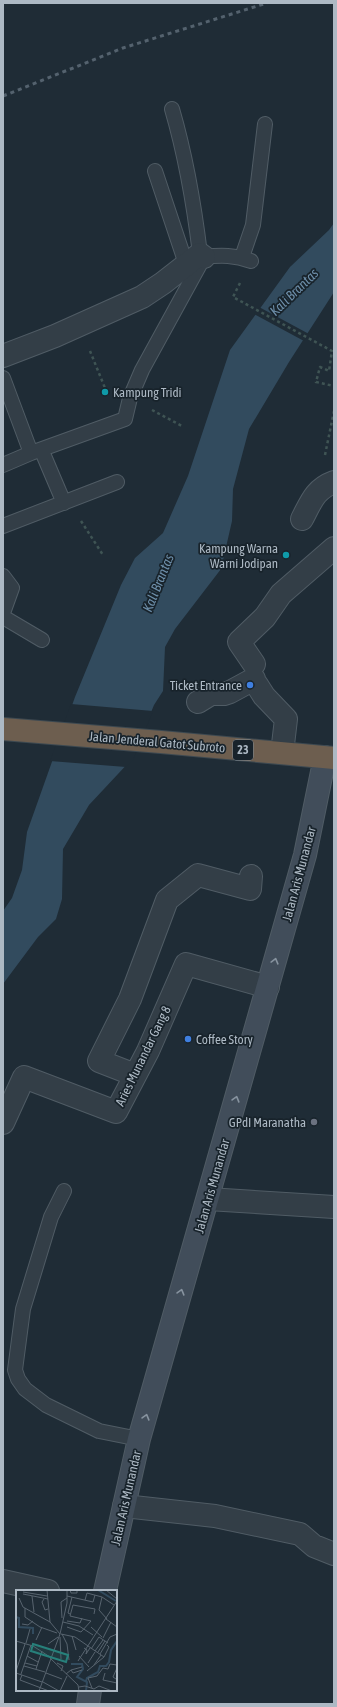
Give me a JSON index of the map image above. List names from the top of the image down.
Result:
{
  "streets": {
    "highway": ["Jalan Jenderal Gatot Subroto", "23"],
    "main road": ["Jalan Aris Munandar"],
    "street": ["Aries Munandar Gang 8"]
  },
  "crossings": [
    ["Jalan Jenderal Gatot Subroto", "Jalan Aris Munandar"],
    ["Jalan Aris Munandar", "Aries Munandar Gang 8"]
  ],
  "one_way": ["Jalan Aris Munandar"],
  "water": ["Kali Brantas"],
  "places": [
    "Kampung Tridi",
    "Kampung Warna Warni Jodipan",
    "Ticket Entrance",
    "Coffee Story",
    "GPdI Maranatha"
  ]
}
